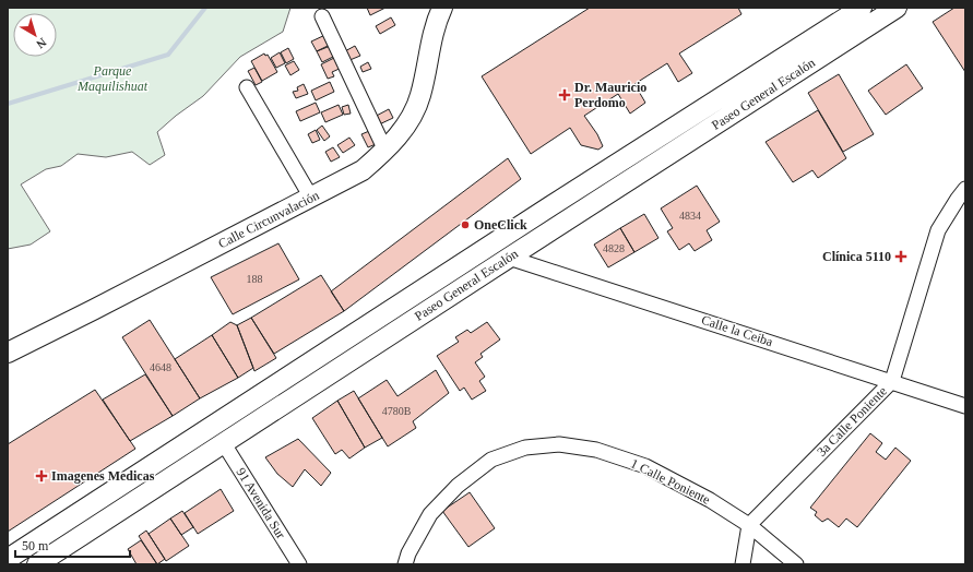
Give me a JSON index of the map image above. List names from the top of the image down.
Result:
{
  "streets": {
    "main road": ["Paseo General Escalón", "Calle Circunvalación"],
    "street": [
      "Calle la Ceiba",
      "3a Calle Poniente",
      "1 Calle Poniente",
      "91 Avenida Sur"
    ]
  },
  "crossings": [
    ["Paseo General Escalón", "Calle la Ceiba"],
    ["Paseo General Escalón", "91 Avenida Sur"],
    ["Calle la Ceiba", "3a Calle Poniente"],
    ["3a Calle Poniente", "1 Calle Poniente"]
  ],
  "parks": ["Parque Maquilishuat"],
  "places": {
    "health": ["Dr. Mauricio Perdomo", "Clínica 5110", "Imagenes Medicas"],
    "other": ["OneClick"]
  },
  "house_numbers": [
    "4834",
    "4828",
    "188",
    "4648",
    "4780B"
  ],
  "scale_bar": "50 m",
  "north": "bottom right"
}
